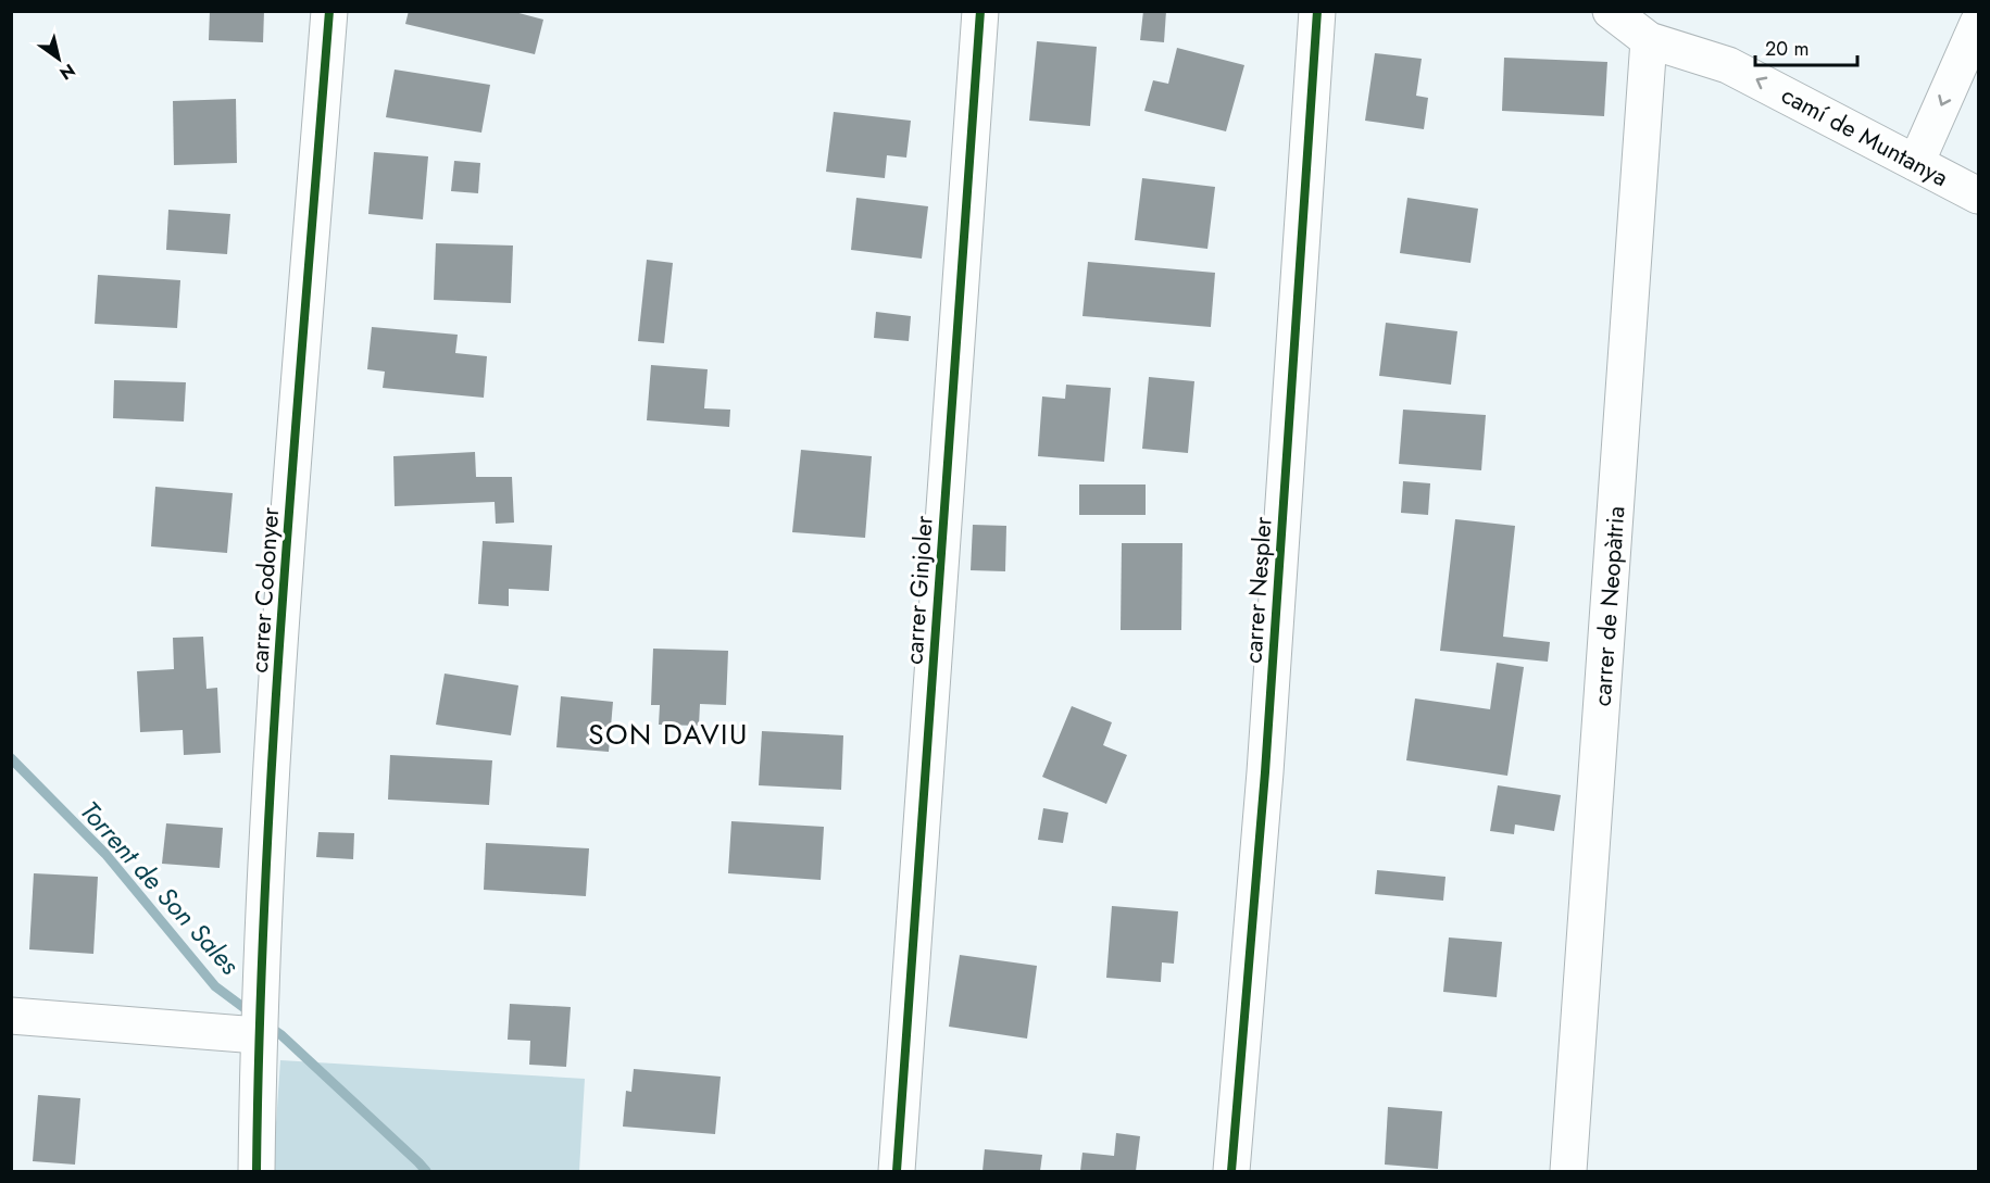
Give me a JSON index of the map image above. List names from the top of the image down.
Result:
{
  "streets": {
    "street": [
      "camí de Muntanya",
      "carrer Codonyer",
      "carrer Ginjoler",
      "carrer Nespler",
      "carrer de Neopàtria"
    ]
  },
  "crossings": [
    ["camí de Muntanya", "carrer de Neopàtria"]
  ],
  "one_way": ["camí de Muntanya"],
  "districts": ["SON DAVIU"],
  "water": ["Torrent de Son Sales"],
  "scale_bar": "20 m",
  "north": "bottom right"
}
